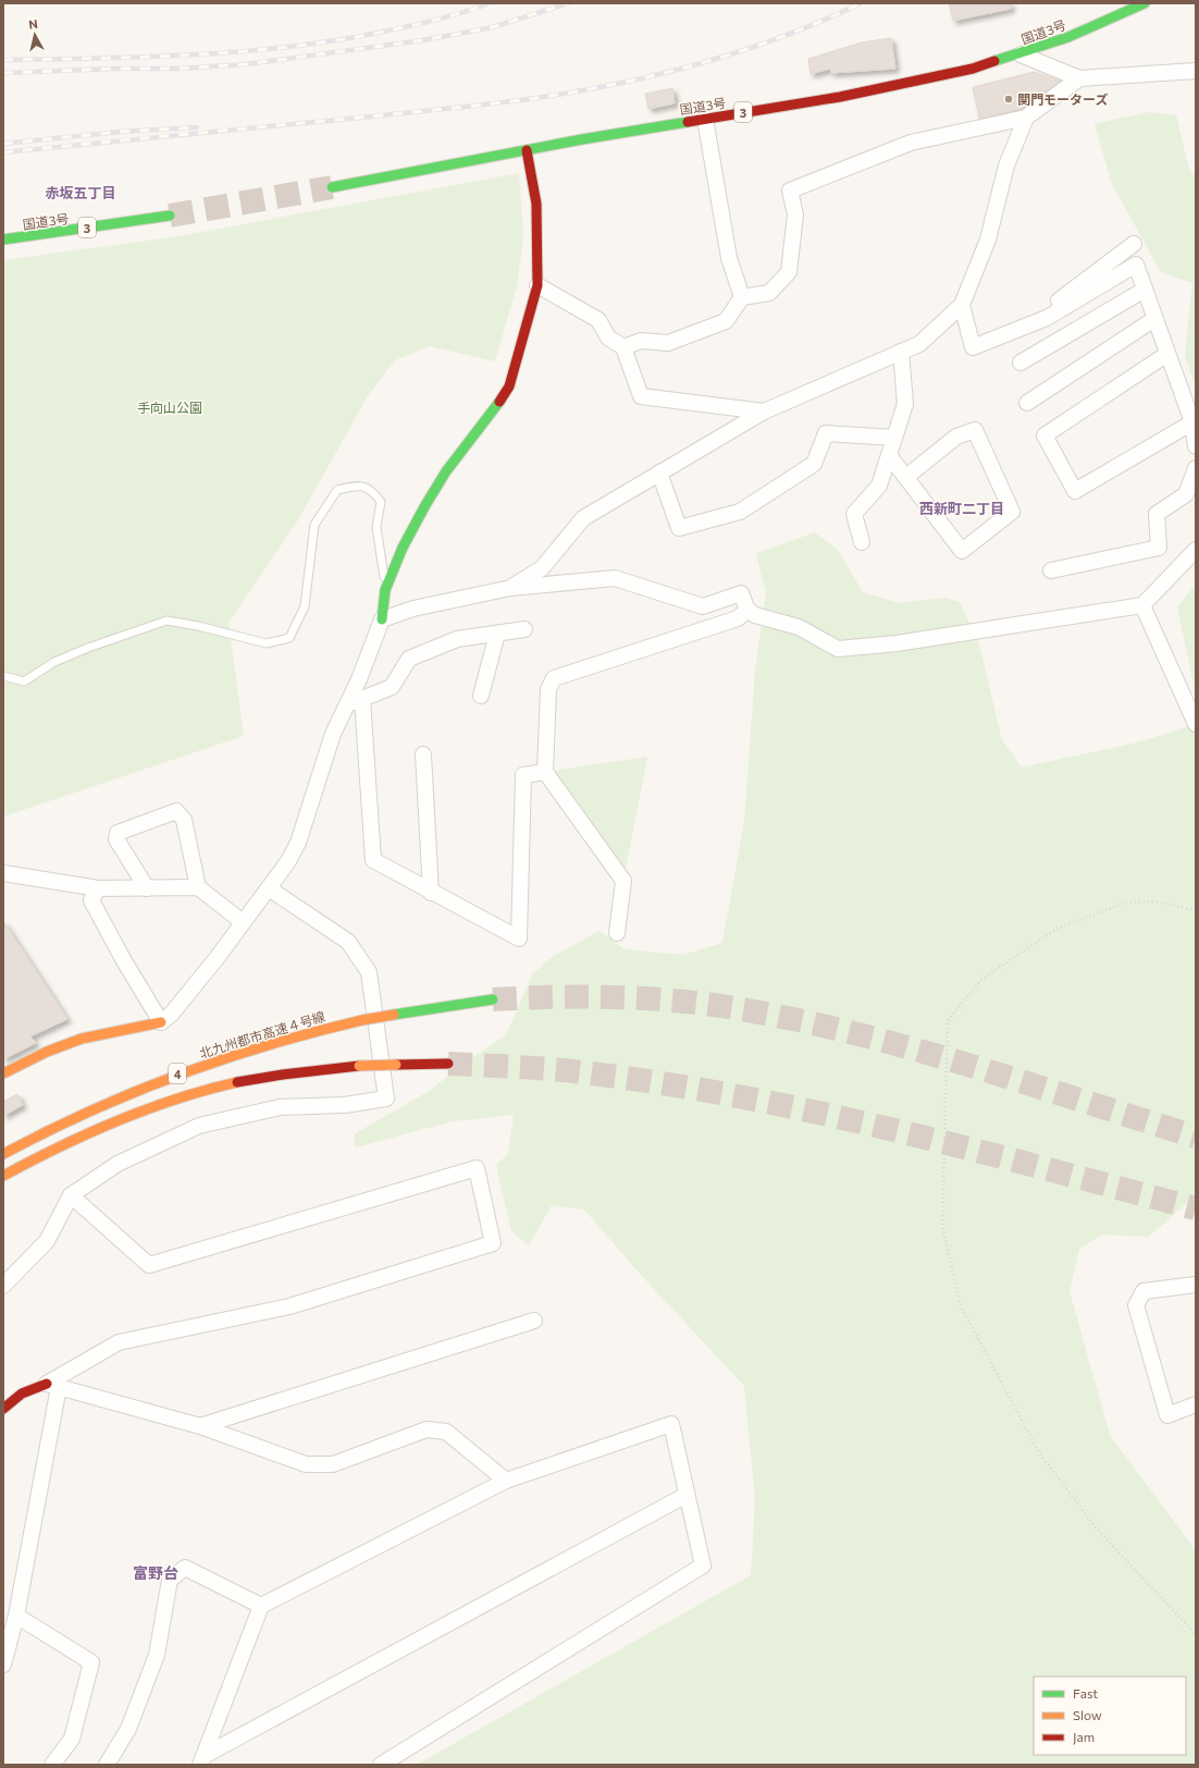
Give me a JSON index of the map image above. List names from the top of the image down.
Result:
{
  "streets": {
    "main road": [
      "国道3号",
      "3",
      "北九州都市高速４号線",
      "4"
    ]
  },
  "districts": ["赤坂五丁目", "西新町二丁目", "富野台"],
  "parks": ["手向山公園"],
  "places": ["関門モーターズ"],
  "legend": ["Fast", "Slow", "Jam"],
  "north": "top"
}
